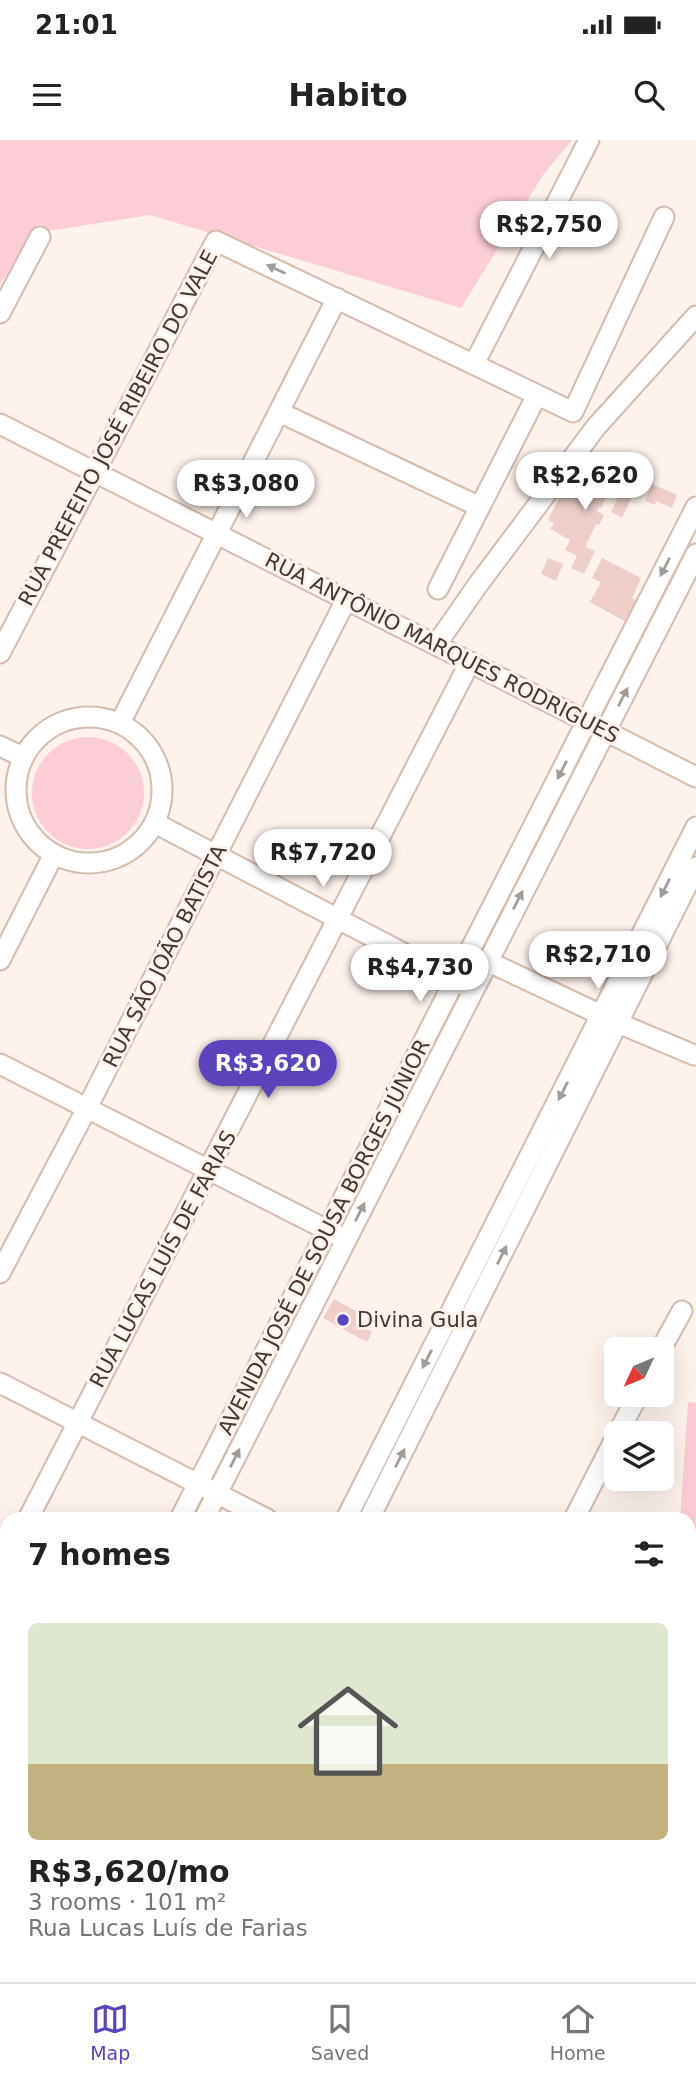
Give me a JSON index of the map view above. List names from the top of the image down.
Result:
{
  "streets": {
    "street": [
      "RUA PREFEITO JOSÉ RIBEIRO DO VALE",
      "RUA ANTÔNIO MARQUES RODRIGUES",
      "RUA SÃO JOÃO BATISTA",
      "AVENIDA JOSÉ DE SOUSA BORGES JÚNIOR",
      "RUA LUCAS LUÍS DE FARIAS"
    ]
  },
  "crossings": [
    ["RUA PREFEITO JOSÉ RIBEIRO DO VALE", "RUA ANTÔNIO MARQUES RODRIGUES"],
    ["RUA ANTÔNIO MARQUES RODRIGUES", "RUA SÃO JOÃO BATISTA"],
    ["RUA ANTÔNIO MARQUES RODRIGUES", "AVENIDA JOSÉ DE SOUSA BORGES JÚNIOR"],
    ["RUA ANTÔNIO MARQUES RODRIGUES", "RUA LUCAS LUÍS DE FARIAS"]
  ],
  "places": ["Divina Gula"],
  "north": "bottom left",
  "page": {
    "status": "21:01",
    "header": "Habito",
    "price": [
      "R$2,750",
      "R$2,620",
      "R$3,080",
      "R$7,720",
      "R$2,710",
      "R$4,730",
      "R$3,620"
    ],
    "heading": "7 homes",
    "list": [
      {
        "name": "R$3,620/mo",
        "note": "3 rooms · 101 m² · Rua Lucas Luís de Farias"
      }
    ],
    "tabs": ["Map", "Saved", "Home"]
  }
}
